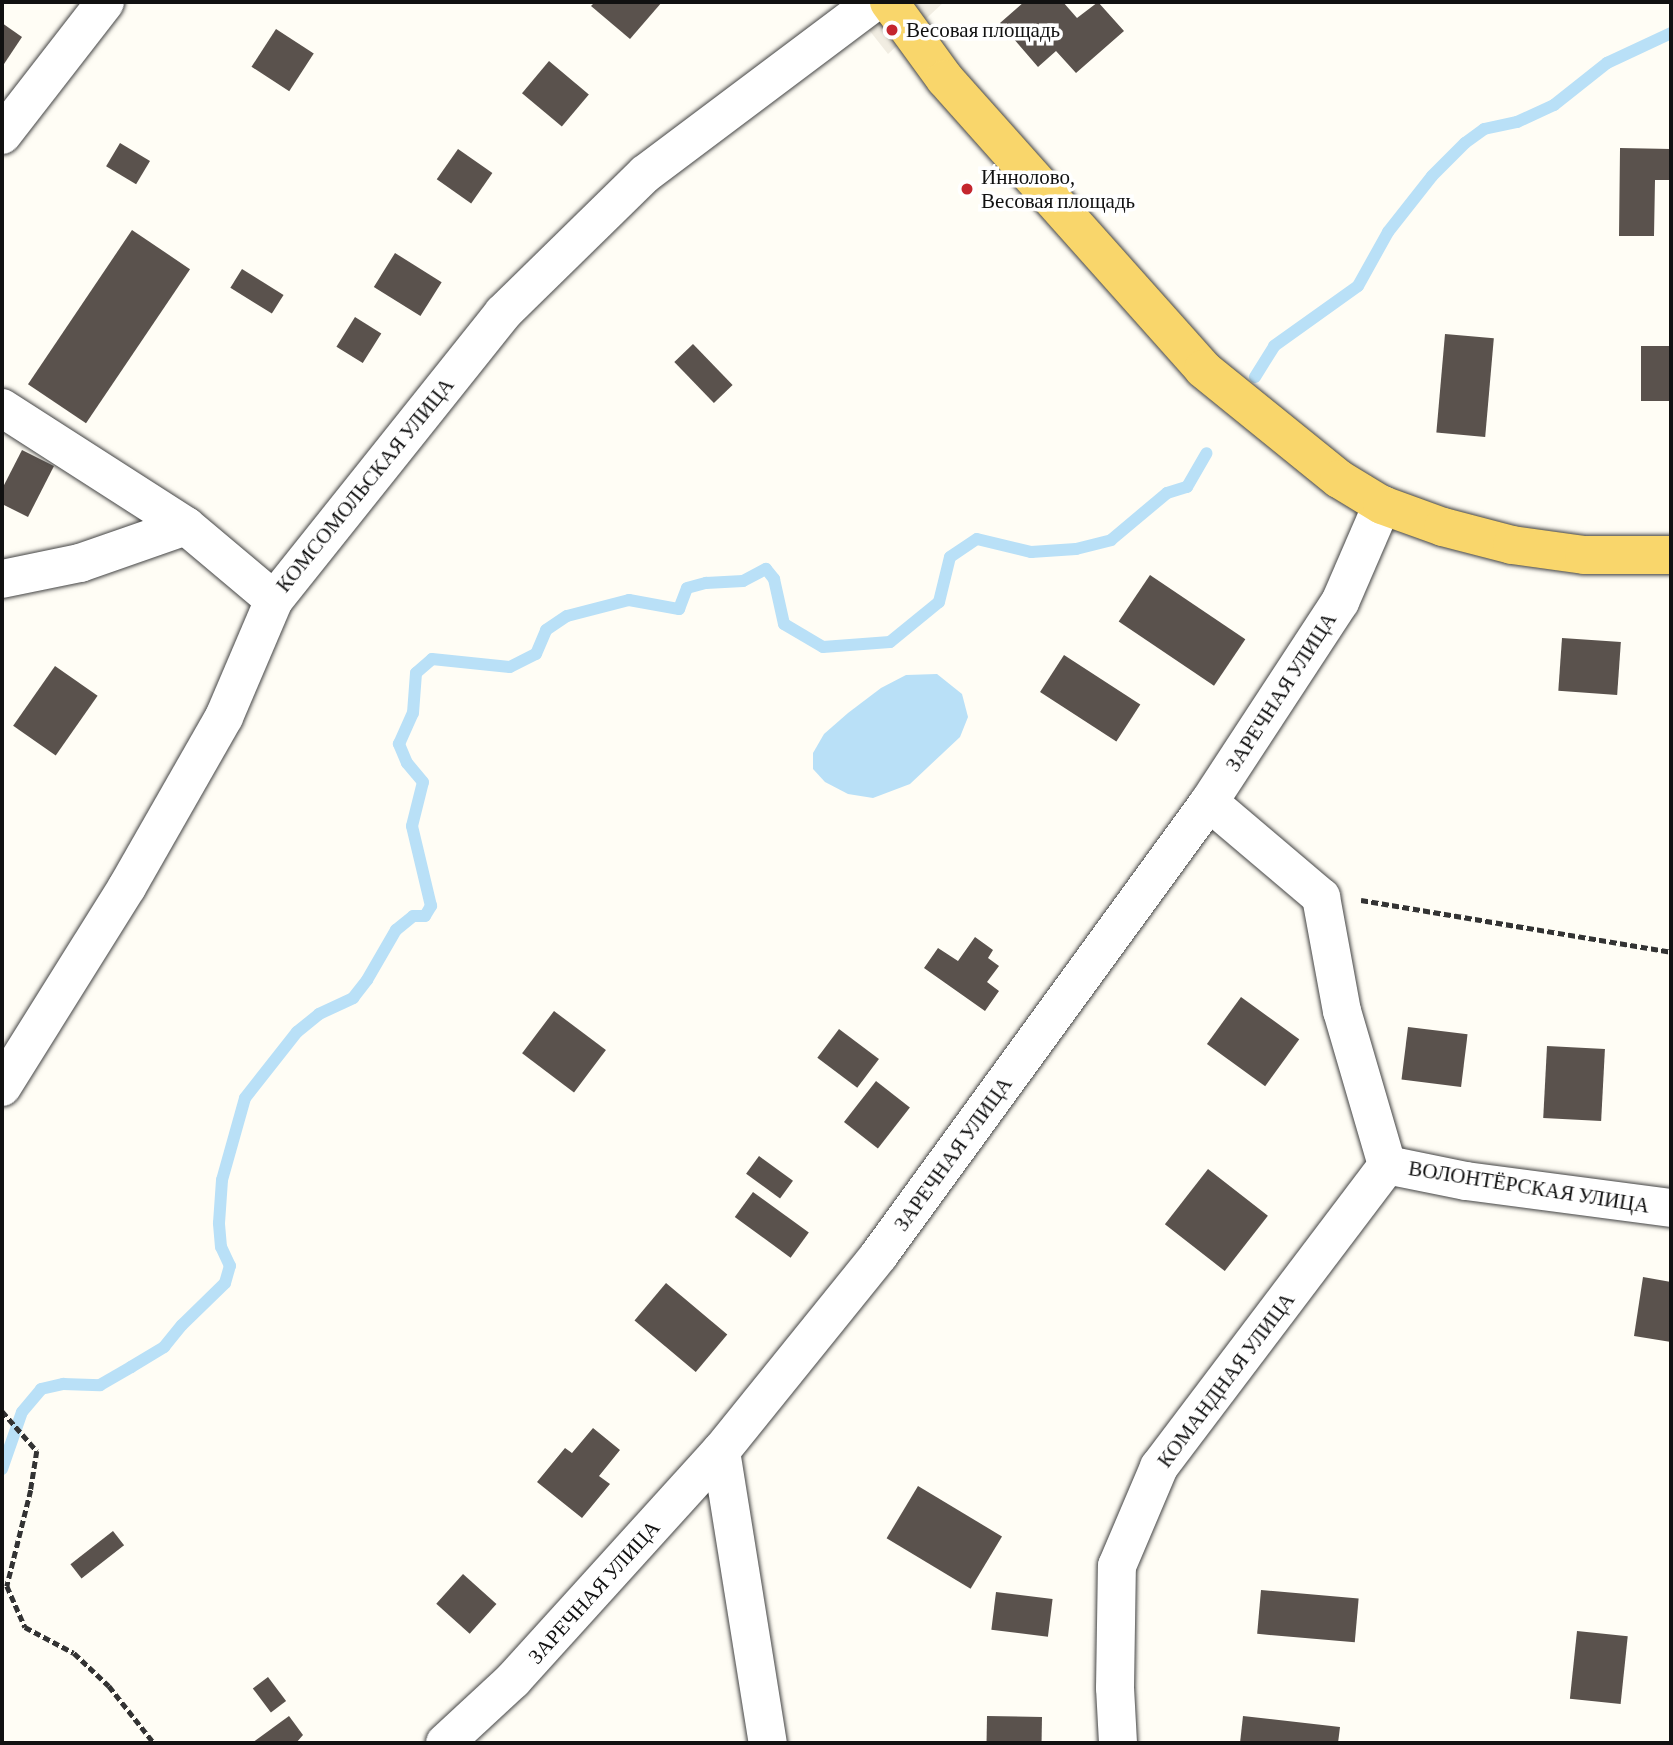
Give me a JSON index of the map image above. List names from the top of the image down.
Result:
{
  "streets": {
    "street": [
      "КОМСОМОЛЬСКАЯ УЛИЦА",
      "ЗАРЕЧНАЯ УЛИЦА",
      "ВОЛОНТЁРСКАЯ УЛИЦА",
      "КОМАНДНАЯ УЛИЦА"
    ]
  },
  "crossings": [
    ["ВОЛОНТЁРСКАЯ УЛИЦА", "КОМАНДНАЯ УЛИЦА"]
  ],
  "places": ["Весовая площадь", "Иннолово, Весовая площадь"]
}
